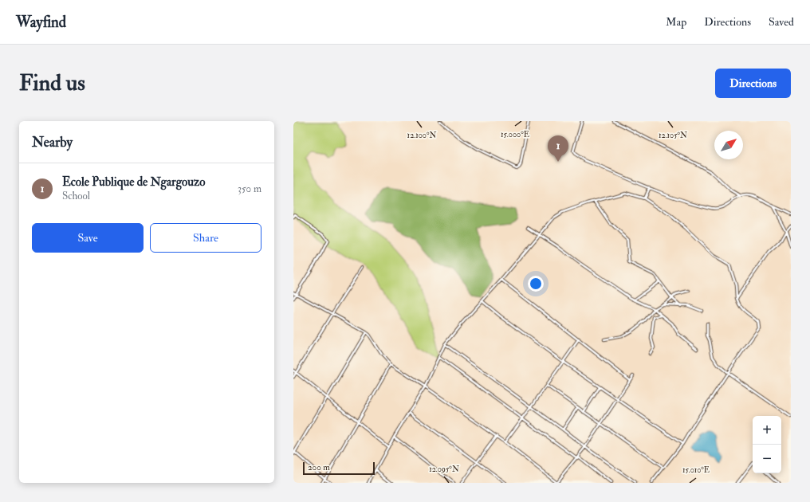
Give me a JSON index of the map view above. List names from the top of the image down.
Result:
{
  "scale_bar": "200 m",
  "north": "top right",
  "page": {
    "header": "Wayfind",
    "nav": ["Map", "Directions", "Saved"],
    "buttons": [
      "Directions",
      ["Save", "Share"]
    ],
    "title": "Find us",
    "heading": "Nearby",
    "pins": "1",
    "list": [
      {
        "mark": "1",
        "name": "Ecole Publique de Ngargouzo",
        "note": "School",
        "value": "350 m"
      }
    ],
    "map_buttons": ["+", "−"],
    "scale": "200 m"
  },
  "coordinates": [
    "15.000°E",
    "12.100°N",
    "12.105°N",
    "12.095°N",
    "15.010°E"
  ]
}
